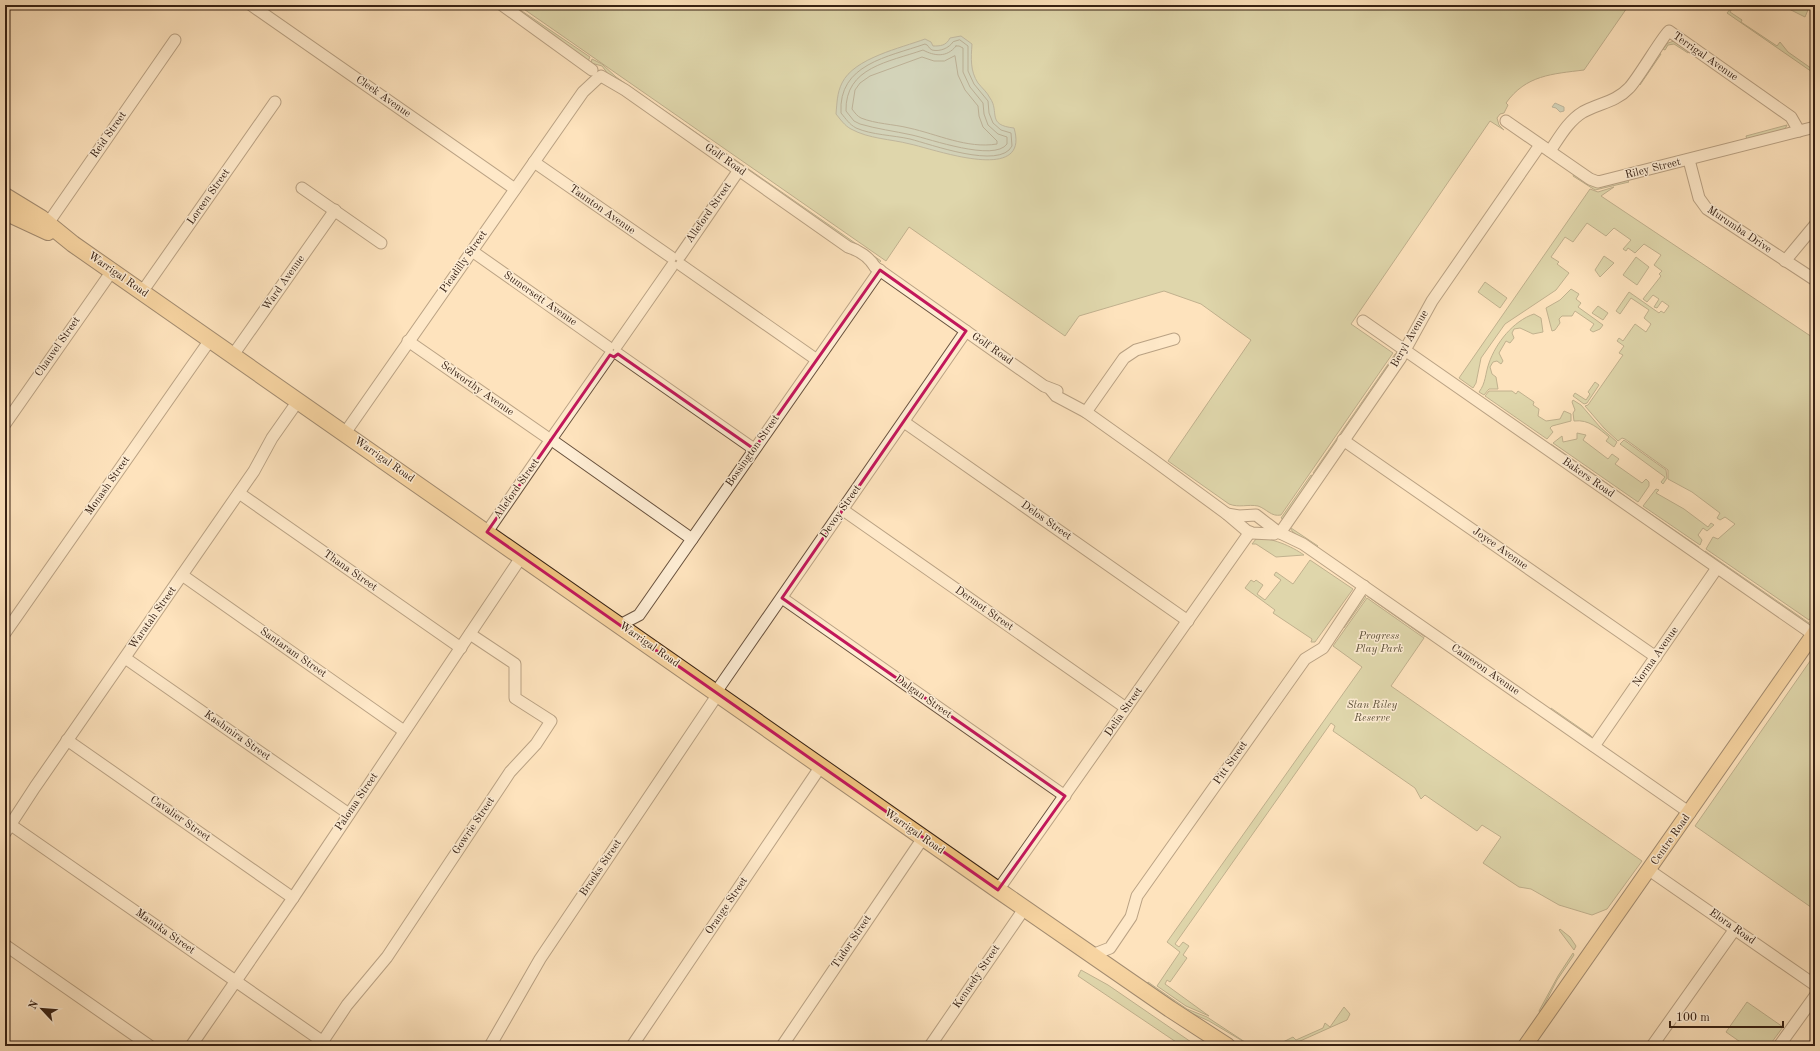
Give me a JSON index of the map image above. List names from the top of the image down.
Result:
{
  "streets": {
    "highway": ["Warrigal Road"],
    "main road": ["Centre Road"],
    "street": [
      "Terrigal Avenue",
      "Cleek Avenue",
      "Reid Street",
      "Golf Road",
      "Riley Street",
      "Loreen Street",
      "Taunton Avenue",
      "Alleford Street",
      "Murumba Drive",
      "Picadilly Street",
      "Ward Avenue",
      "Sumersett Avenue",
      "Beryl Avenue",
      "Chauvel Street",
      "Selworthy Avenue",
      "Bossington Street",
      "Bakers Road",
      "Monash Street",
      "Devoy Street",
      "Delos Street",
      "Joyce Avenue",
      "Thana Street",
      "Dermot Street",
      "Waratah Street",
      "Santaram Street",
      "Norma Avenue",
      "Cameron Avenue",
      "Dalgan Street",
      "Delia Street",
      "Kashmira Street",
      "Pitt Street",
      "Paloma Street",
      "Cavalier Street",
      "Gowrie Street",
      "Brooks Street",
      "Orange Street",
      "Elora Road",
      "Manuka Street",
      "Tudor Street",
      "Kennedy Street"
    ]
  },
  "crossings": [
    ["Terrigal Avenue", "Riley Street"],
    ["Cleek Avenue", "Picadilly Street"],
    ["Reid Street", "Warrigal Road"],
    ["Golf Road", "Alleford Street"],
    ["Golf Road", "Picadilly Street"],
    ["Golf Road", "Bossington Street"],
    ["Golf Road", "Devoy Street"],
    ["Golf Road", "Cameron Avenue"],
    ["Golf Road", "Delia Street"],
    ["Riley Street", "Murumba Drive"],
    ["Riley Street", "Beryl Avenue"],
    ["Loreen Street", "Warrigal Road"],
    ["Taunton Avenue", "Alleford Street"],
    ["Taunton Avenue", "Picadilly Street"],
    ["Taunton Avenue", "Bossington Street"],
    ["Alleford Street", "Warrigal Road"],
    ["Alleford Street", "Sumersett Avenue"],
    ["Alleford Street", "Selworthy Avenue"],
    ["Picadilly Street", "Warrigal Road"],
    ["Picadilly Street", "Sumersett Avenue"],
    ["Picadilly Street", "Selworthy Avenue"],
    ["Warrigal Road", "Ward Avenue"],
    ["Warrigal Road", "Chauvel Street"],
    ["Warrigal Road", "Bossington Street"],
    ["Warrigal Road", "Monash Street"],
    ["Warrigal Road", "Devoy Street"],
    ["Warrigal Road", "Waratah Street"],
    ["Warrigal Road", "Delia Street"],
    ["Warrigal Road", "Paloma Street"],
    ["Warrigal Road", "Brooks Street"],
    ["Warrigal Road", "Orange Street"],
    ["Warrigal Road", "Tudor Street"],
    ["Warrigal Road", "Kennedy Street"],
    ["Sumersett Avenue", "Bossington Street"],
    ["Beryl Avenue", "Bakers Road"],
    ["Beryl Avenue", "Joyce Avenue"],
    ["Beryl Avenue", "Cameron Avenue"],
    ["Selworthy Avenue", "Bossington Street"],
    ["Bakers Road", "Norma Avenue"],
    ["Bakers Road", "Centre Road"],
    ["Devoy Street", "Delos Street"],
    ["Devoy Street", "Dermot Street"],
    ["Devoy Street", "Dalgan Street"],
    ["Devoy Street", "Brooks Street"],
    ["Delos Street", "Delia Street"],
    ["Joyce Avenue", "Norma Avenue"],
    ["Thana Street", "Waratah Street"],
    ["Thana Street", "Paloma Street"],
    ["Dermot Street", "Delia Street"],
    ["Waratah Street", "Santaram Street"],
    ["Waratah Street", "Kashmira Street"],
    ["Waratah Street", "Cavalier Street"],
    ["Waratah Street", "Manuka Street"],
    ["Santaram Street", "Paloma Street"],
    ["Norma Avenue", "Cameron Avenue"],
    ["Cameron Avenue", "Delia Street"],
    ["Cameron Avenue", "Pitt Street"],
    ["Cameron Avenue", "Centre Road"],
    ["Dalgan Street", "Delia Street"],
    ["Kashmira Street", "Paloma Street"],
    ["Paloma Street", "Cavalier Street"],
    ["Paloma Street", "Gowrie Street"],
    ["Paloma Street", "Manuka Street"],
    ["Gowrie Street", "Manuka Street"],
    ["Centre Road", "Elora Road"]
  ],
  "parks": ["Progress Play Park", "Stan Riley Reserve"],
  "scale_bar": "100 m",
  "north": "top left"
}
